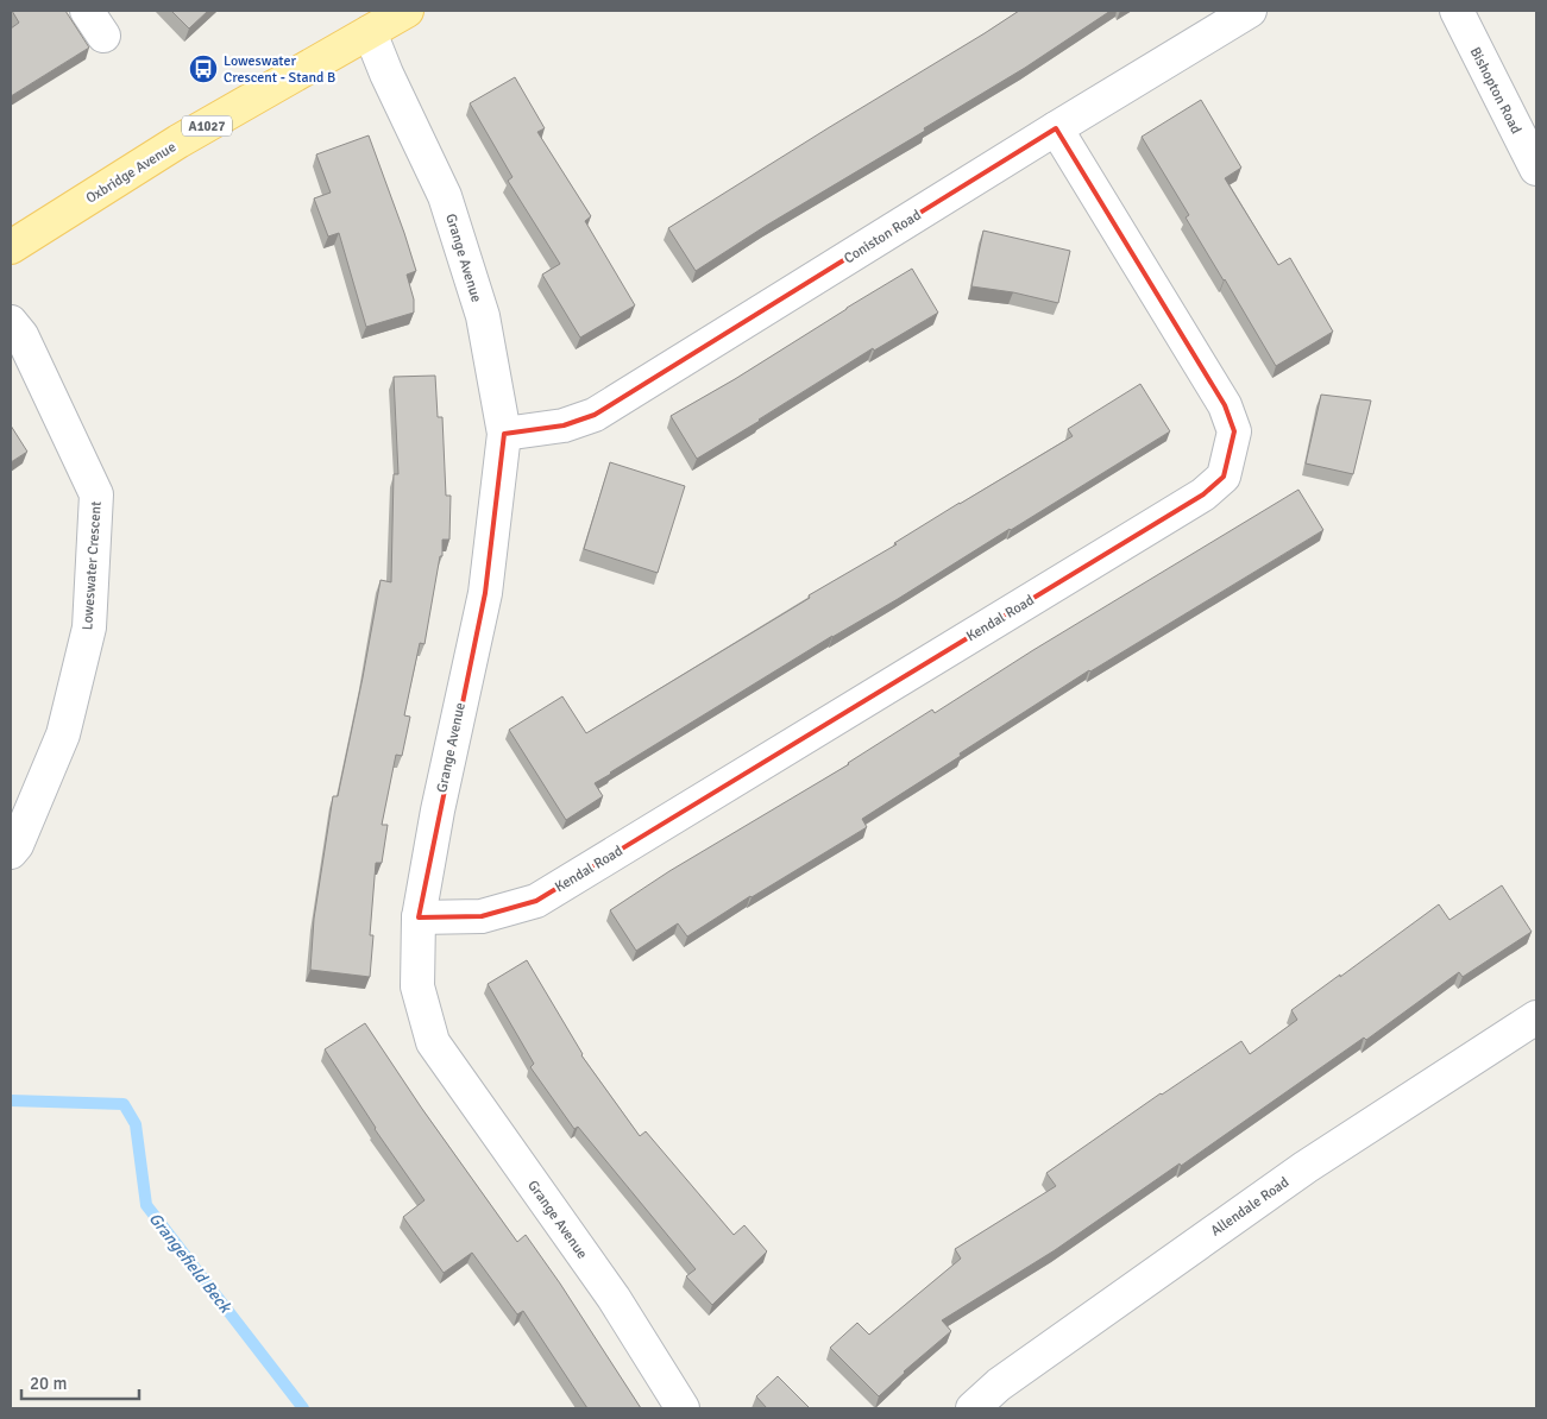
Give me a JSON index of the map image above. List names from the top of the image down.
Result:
{
  "streets": {
    "main road": ["A1027", "Oxbridge Avenue"],
    "street": [
      "Bishopton Road",
      "Coniston Road",
      "Grange Avenue",
      "Loweswater Crescent",
      "Kendal Road",
      "Allendale Road"
    ]
  },
  "crossings": [
    ["Oxbridge Avenue", "Grange Avenue"],
    ["Coniston Road", "Grange Avenue"],
    ["Coniston Road", "Kendal Road"],
    ["Grange Avenue", "Kendal Road"]
  ],
  "water": ["Grangefield Beck"],
  "places": {
    "bus stop": ["Loweswater Crescent - Stand B"]
  },
  "scale_bar": "20 m"
}
